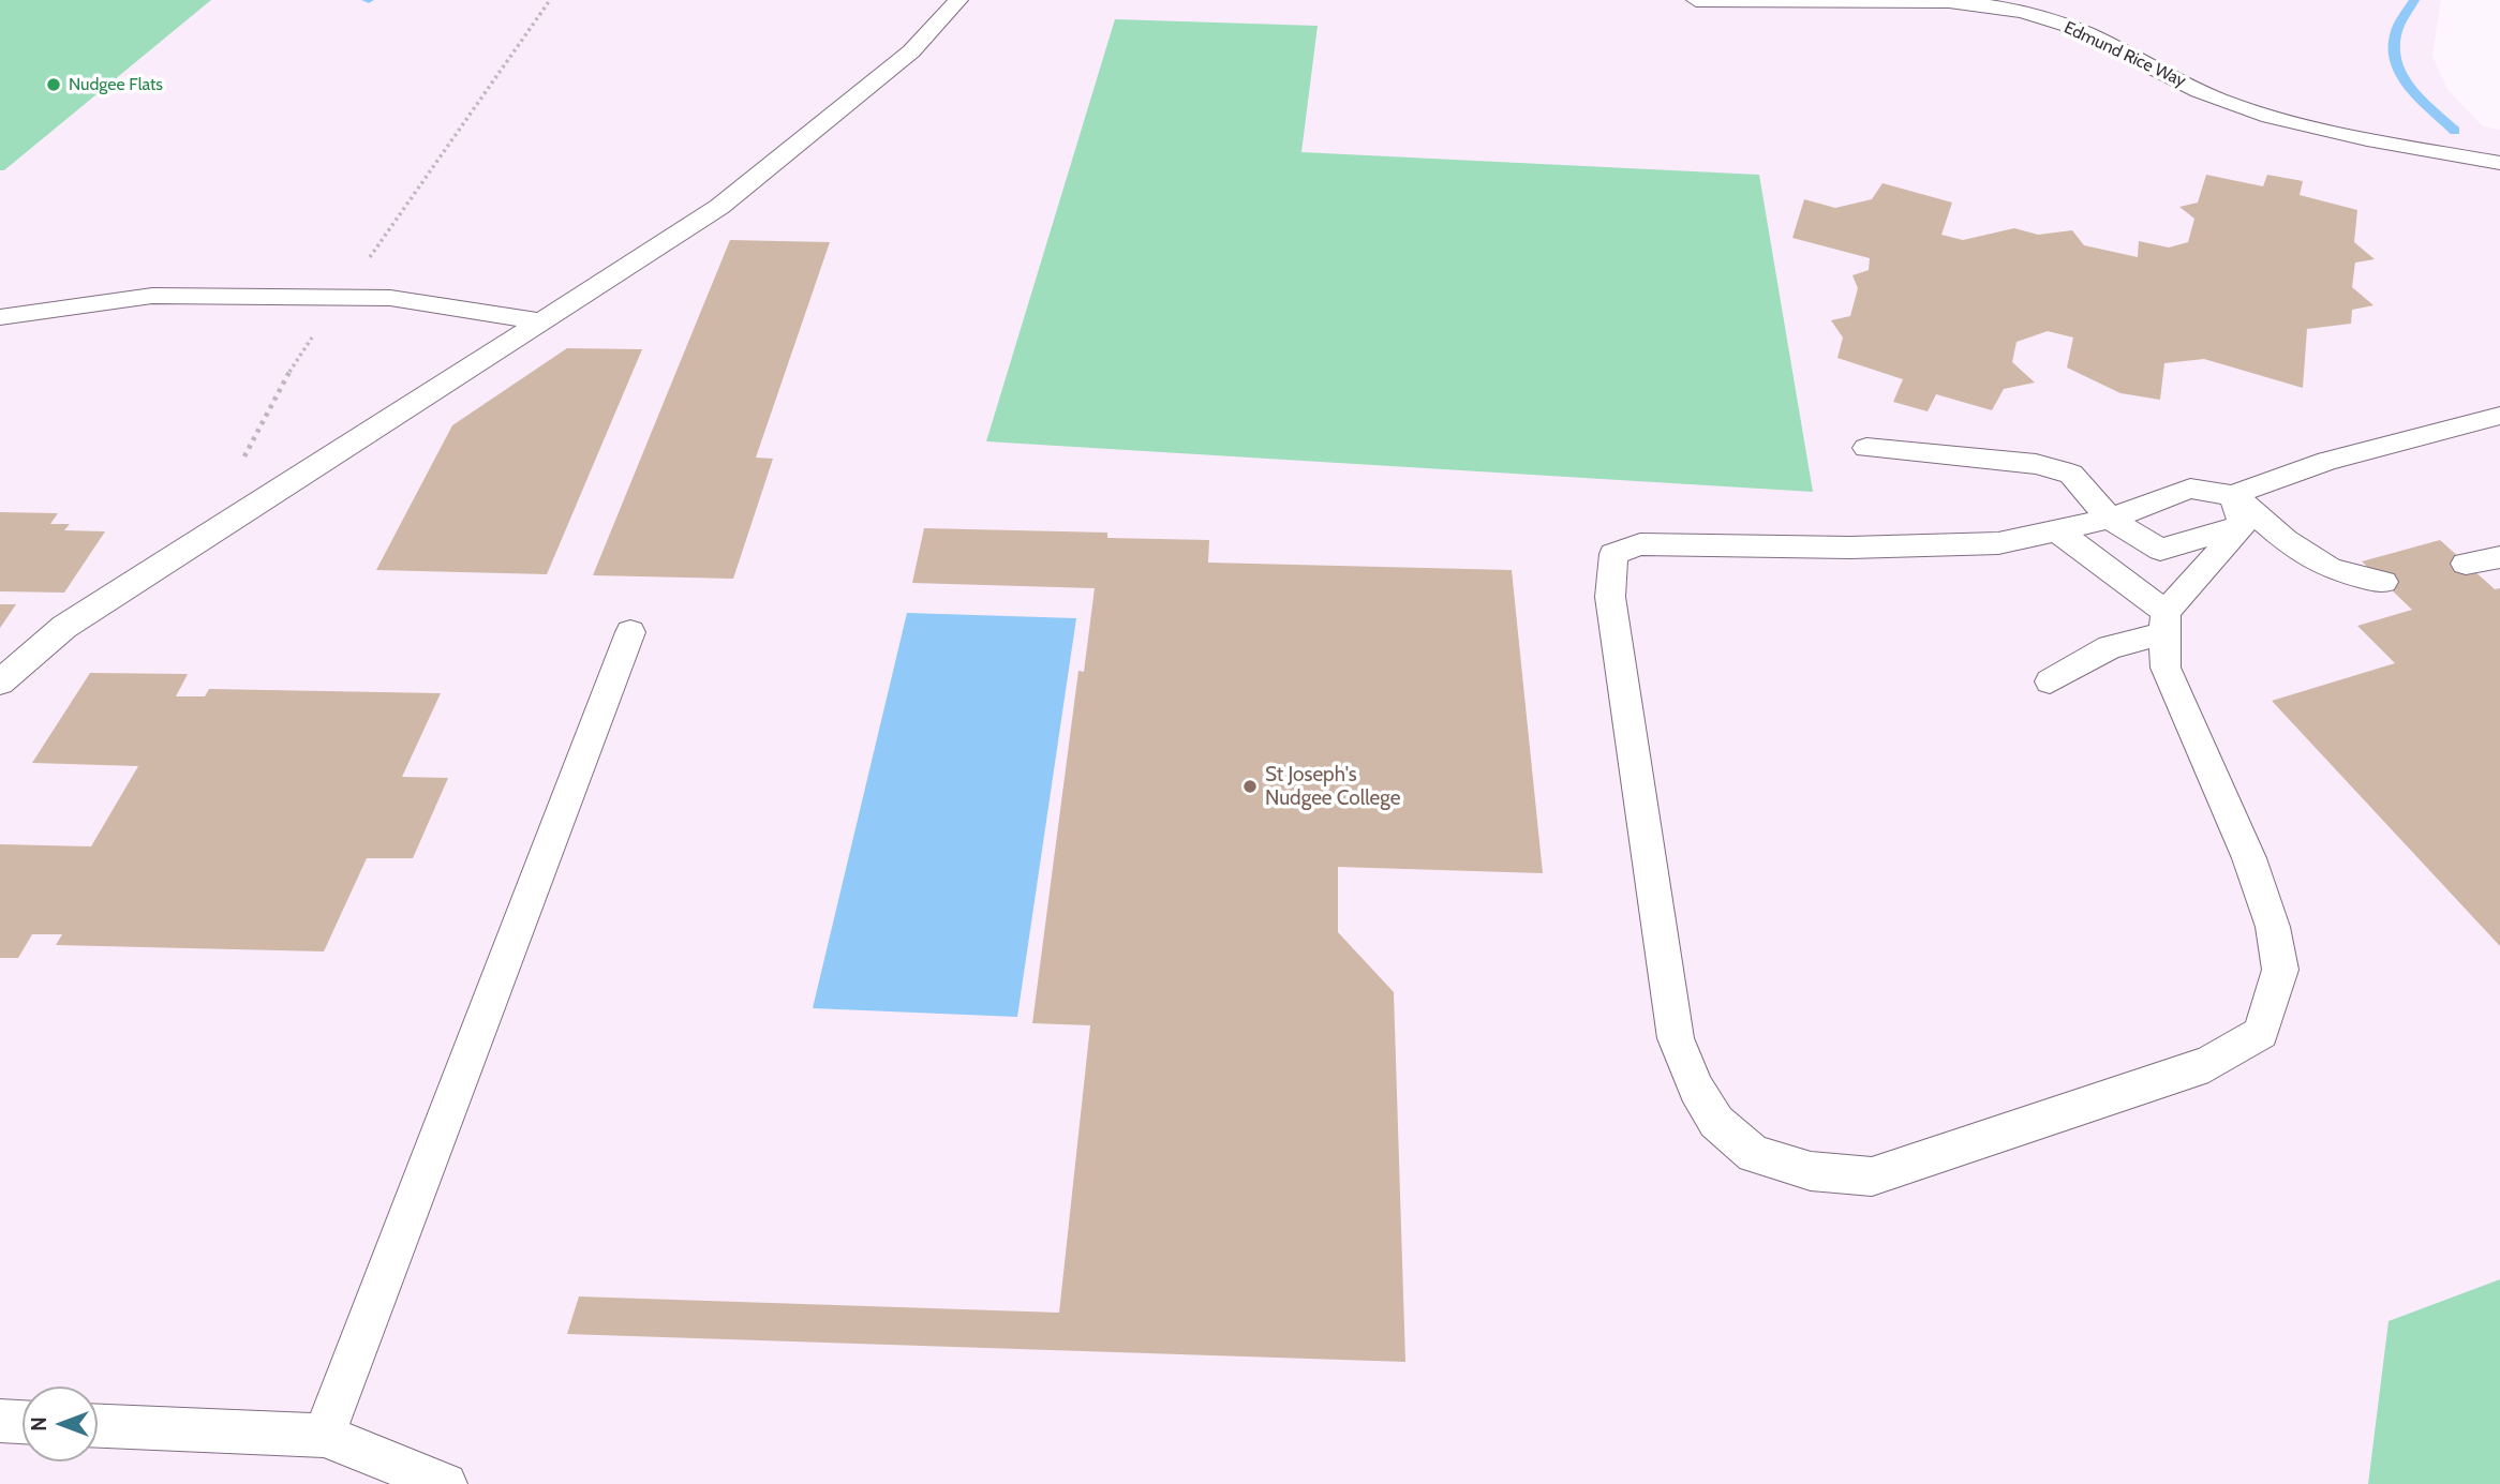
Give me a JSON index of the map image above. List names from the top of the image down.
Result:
{
  "streets": {
    "lane": ["Edmund Rice Way"]
  },
  "places": ["Nudgee Flats", "St Joseph's Nudgee College"],
  "north": "left"
}
